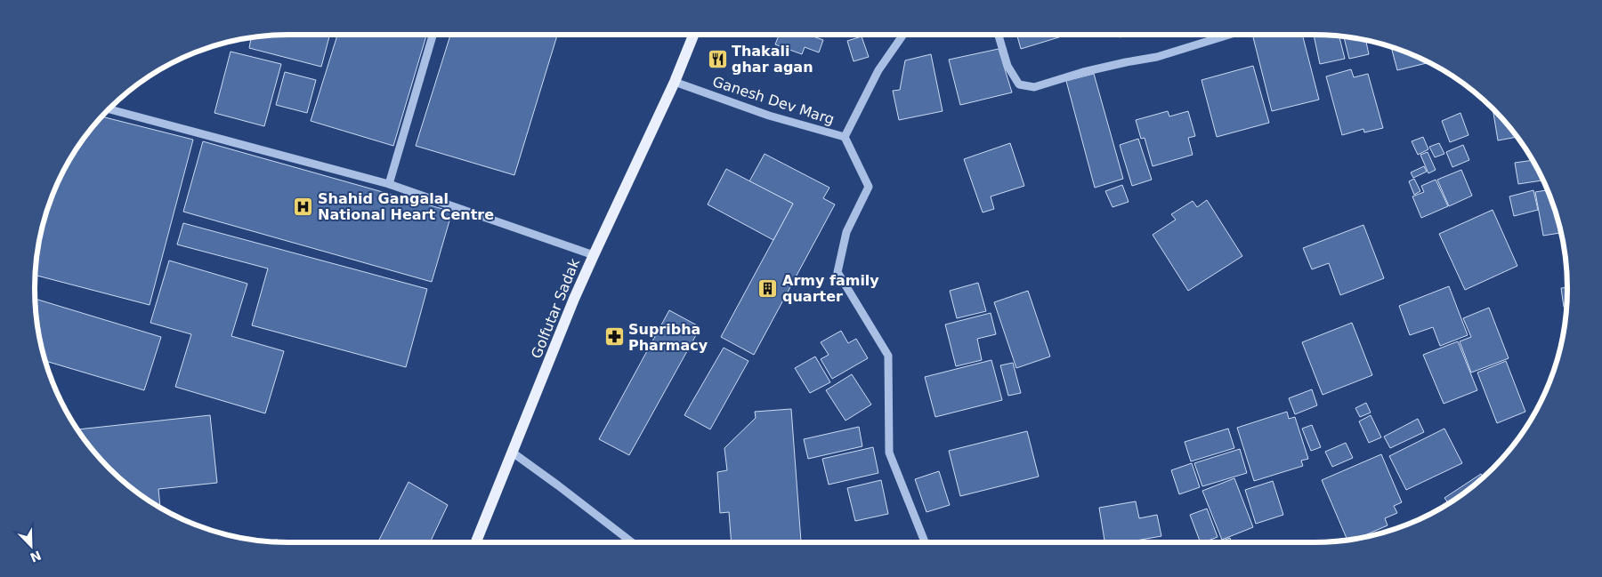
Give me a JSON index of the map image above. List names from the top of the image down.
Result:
{
  "streets": {
    "main road": ["Golfutar Sadak"],
    "street": ["Ganesh Dev Marg"]
  },
  "crossings": [
    ["Ganesh Dev Marg", "Golfutar Sadak"]
  ],
  "places": {
    "restaurant": ["Thakali ghar agan"],
    "hospital": ["Shahid Gangalal National Heart Centre"],
    "building": ["Army family quarter"],
    "pharmacy": ["Supribha Pharmacy"]
  },
  "north": "bottom right"
}
